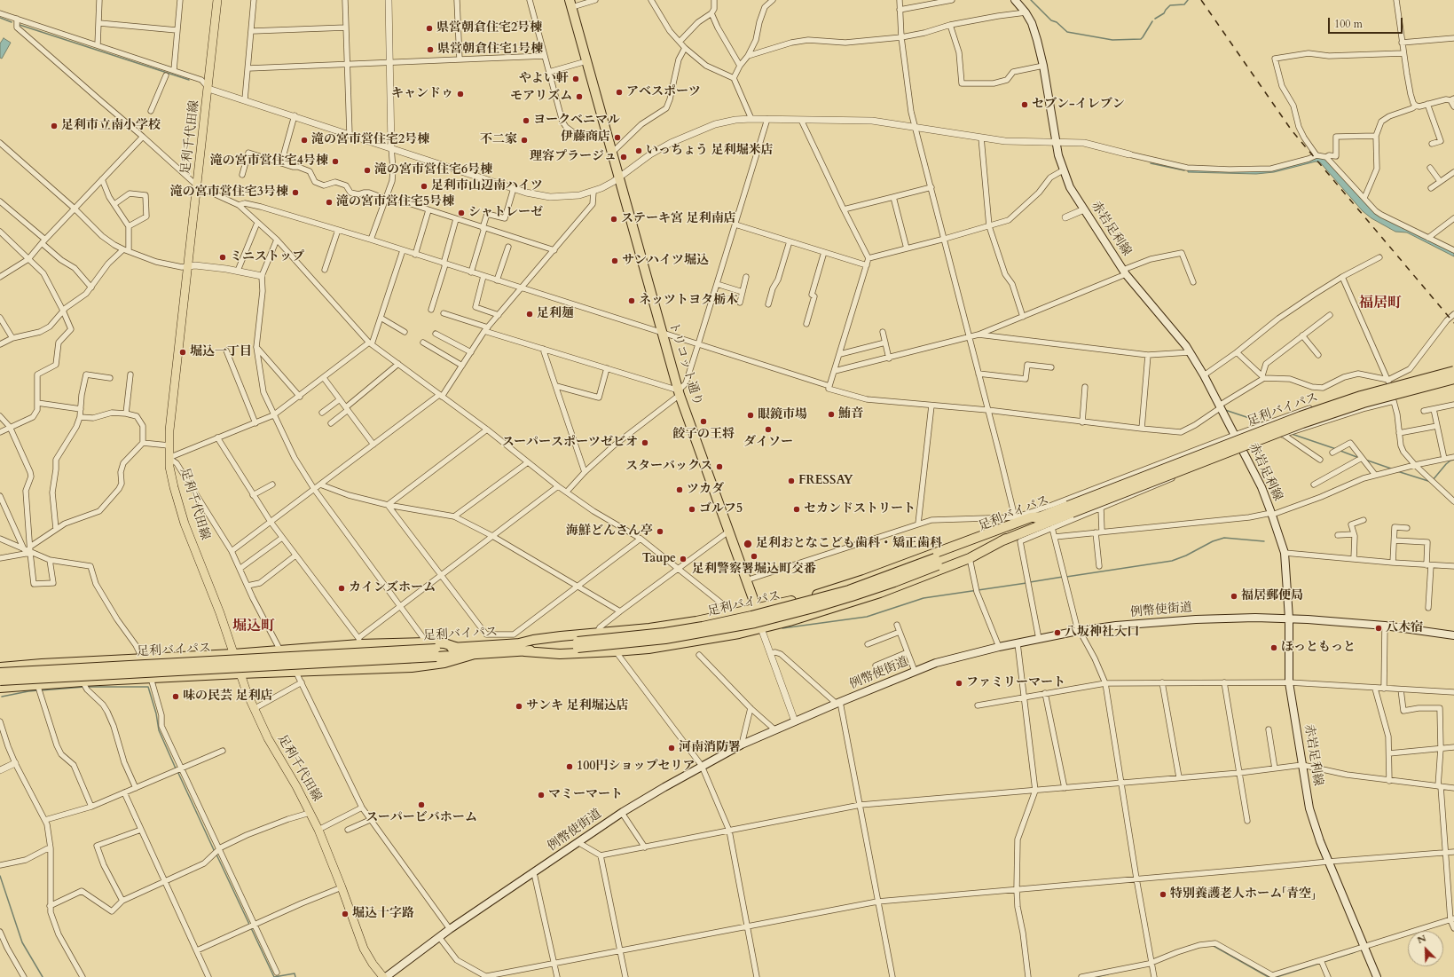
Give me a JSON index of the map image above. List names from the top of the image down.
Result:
{
  "streets": {
    "highway": ["トリコット通り", "足利バイパス"],
    "main road": ["足利千代田線", "赤岩足利線", "例幣使街道"]
  },
  "crossings": [
    ["足利千代田線", "例幣使街道"],
    ["赤岩足利線", "例幣使街道"]
  ],
  "districts": ["福居町", "堀込町"],
  "places": [
    "県営朝倉住宅2号棟",
    "県営朝倉住宅1号棟",
    "やよい軒",
    "アベスポーツ",
    "キャンドゥ",
    "モアリズム",
    "セブン-イレブン",
    "ヨークベニマル",
    "足利市立南小学校",
    "伊藤商店",
    "滝の宮市営住宅2号棟",
    "不二家",
    "いっちょう 足利堀米店",
    "理容プラージュ",
    "滝の宮市営住宅4号棟",
    "滝の宮市営住宅6号棟",
    "足利市山辺南ハイツ",
    "滝の宮市営住宅3号棟",
    "滝の宮市営住宅5号棟",
    "シャトレーゼ",
    "ステーキ宮 足利南店",
    "ミニストップ",
    "サンハイツ堀込",
    "ネッツトヨタ栃木",
    "足利麺",
    "堀込一丁目",
    "鮪音",
    "眼鏡市場",
    "餃子の王将",
    "ダイソー",
    "スーパースポーツゼビオ",
    "スターバックス",
    "FRESSAY",
    "ツカダ",
    "ゴルフ5",
    "セカンドストリート",
    "海鮮どんさん亭",
    "足利おとなこども歯科・矯正歯科",
    "足利警察署堀込町交番",
    "Taupe",
    "カインズホーム",
    "福居郵便局",
    "八木宿",
    "八坂神社入口",
    "ほっともっと",
    "ファミリーマート",
    "味の民芸 足利店",
    "サンキ 足利堀込店",
    "河南消防署",
    "100円ショップセリア",
    "マミーマート",
    "スーパービバホーム",
    "特別養護老人ホーム「青空」",
    "堀込十字路"
  ],
  "scale_bar": "100 m",
  "north": "top left"
}
